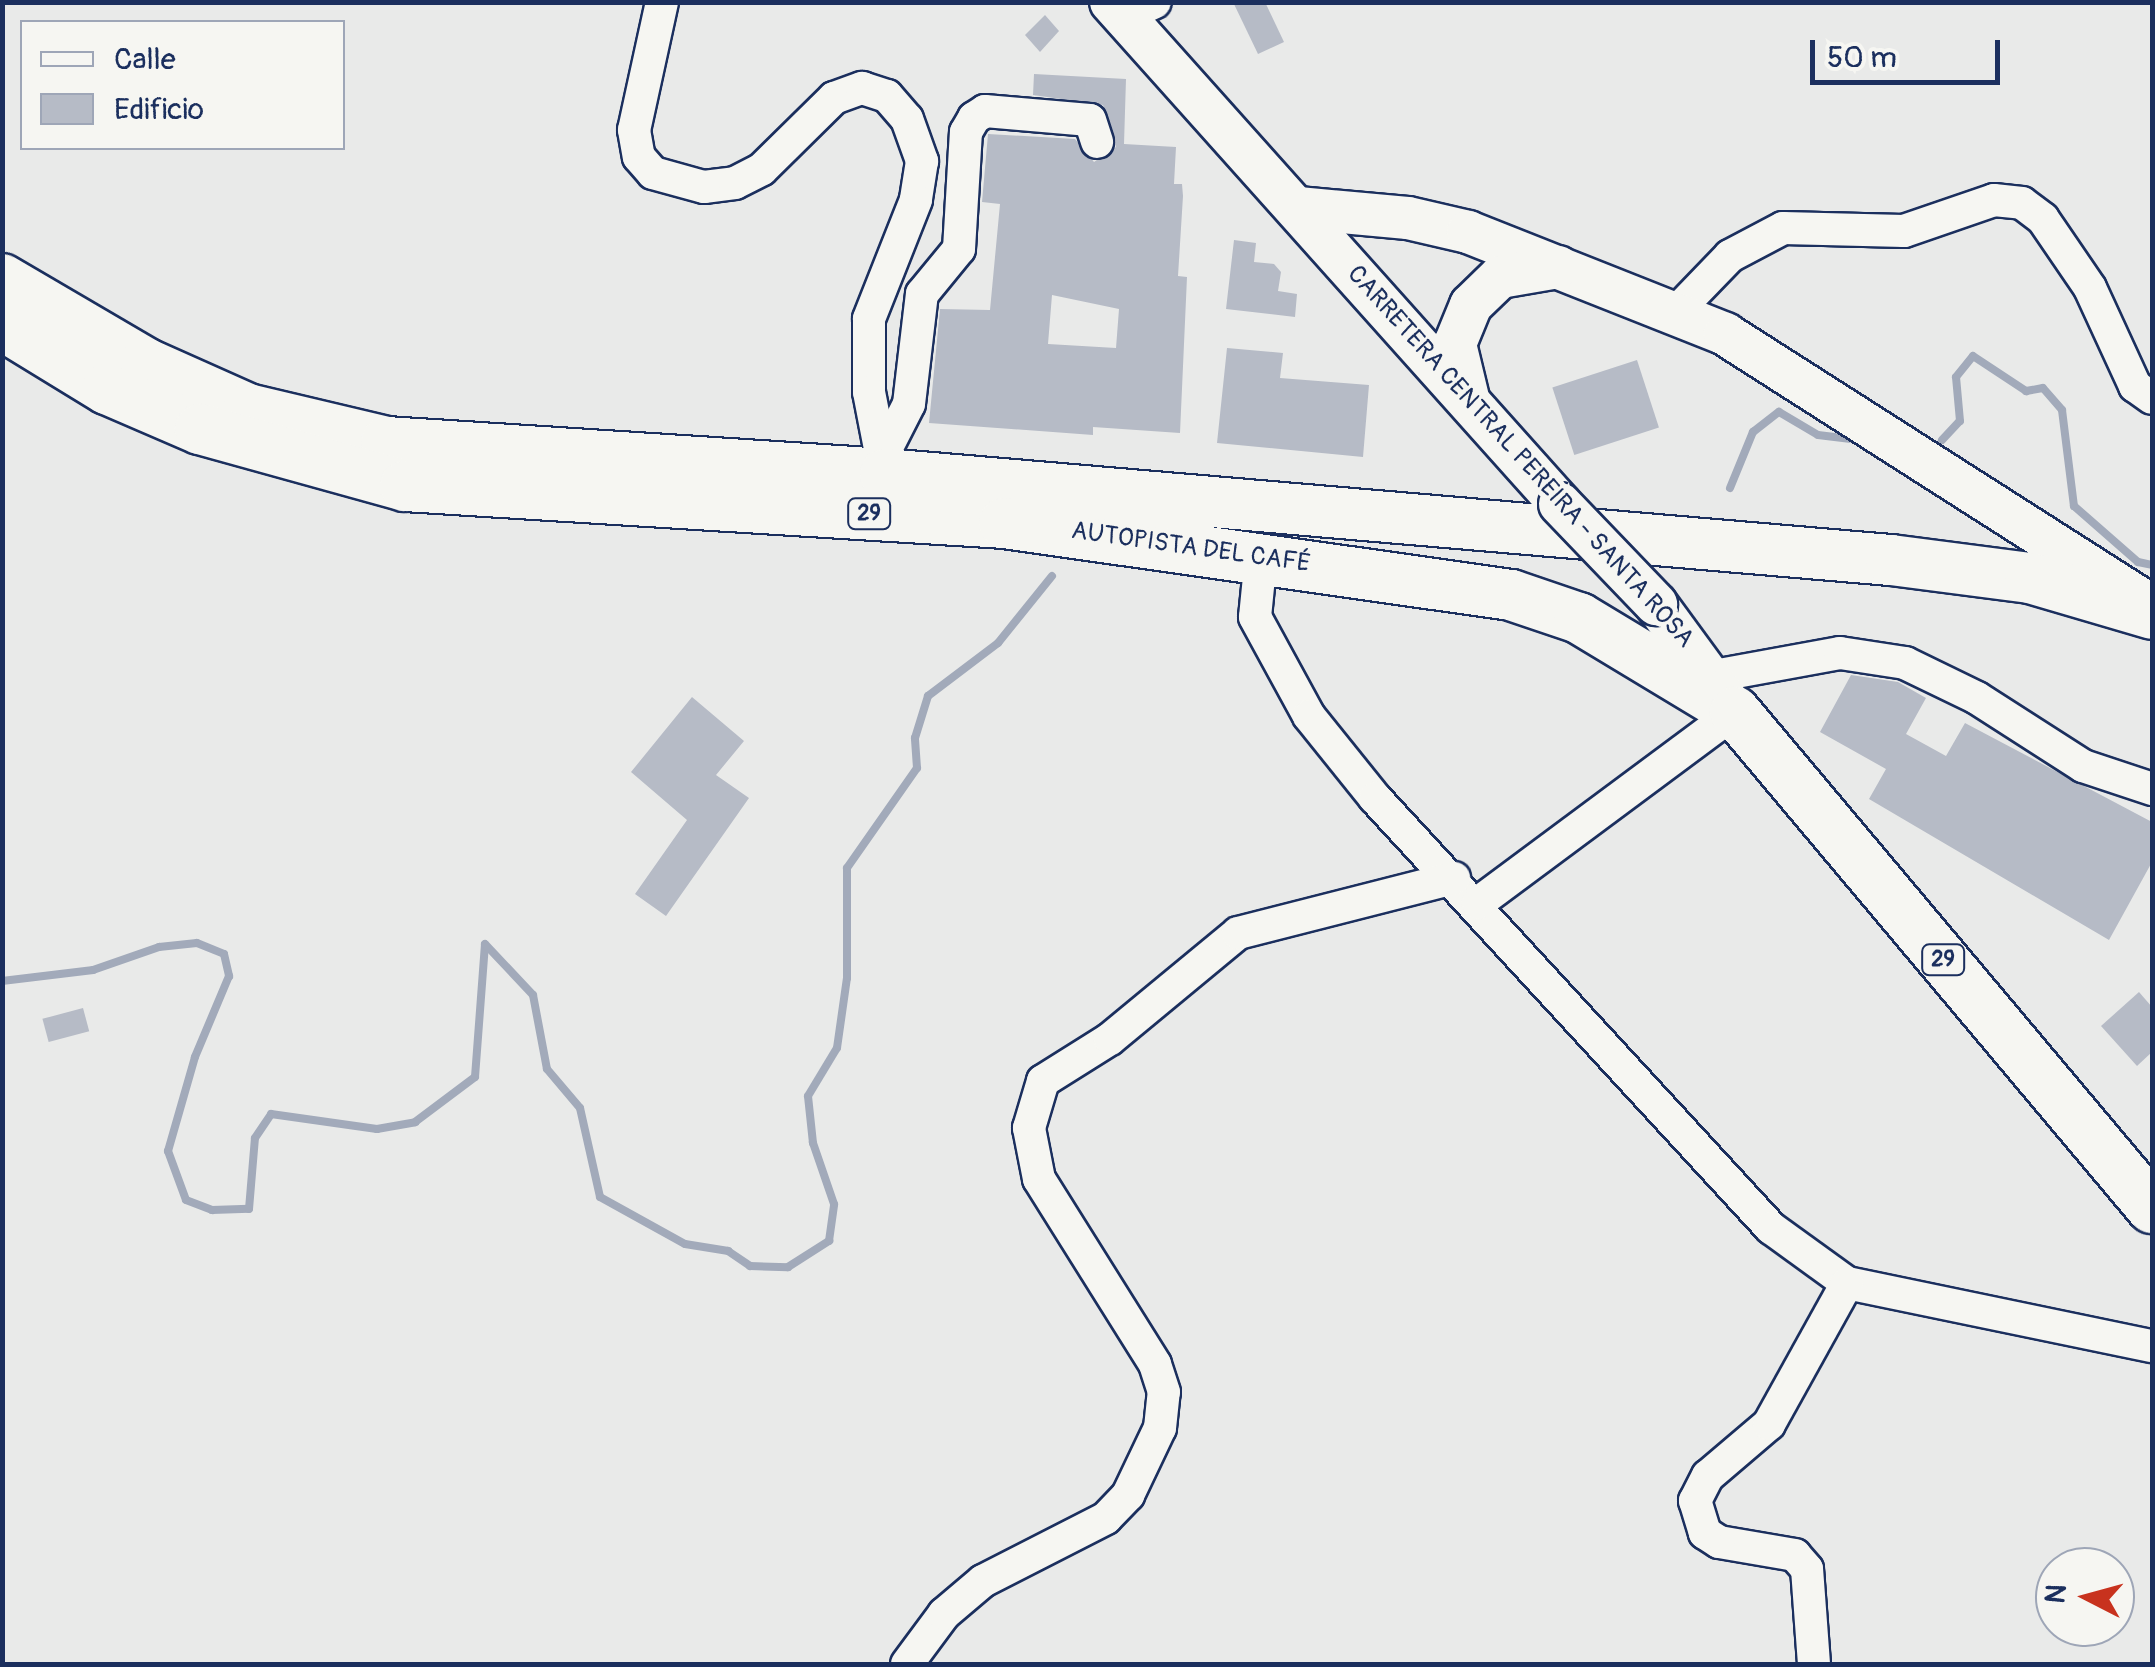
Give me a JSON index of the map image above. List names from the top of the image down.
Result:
{
  "streets": {
    "highway": ["29", "AUTOPISTA DEL CAFÉ"],
    "main road": ["CARRETERA CENTRAL PEREIRA - SANTA ROSA"]
  },
  "crossings": [
    ["CARRETERA CENTRAL PEREIRA - SANTA ROSA", "AUTOPISTA DEL CAFÉ"]
  ],
  "legend": ["Calle", "Edificio"],
  "scale_bar": "50 m",
  "north": "left"
}
